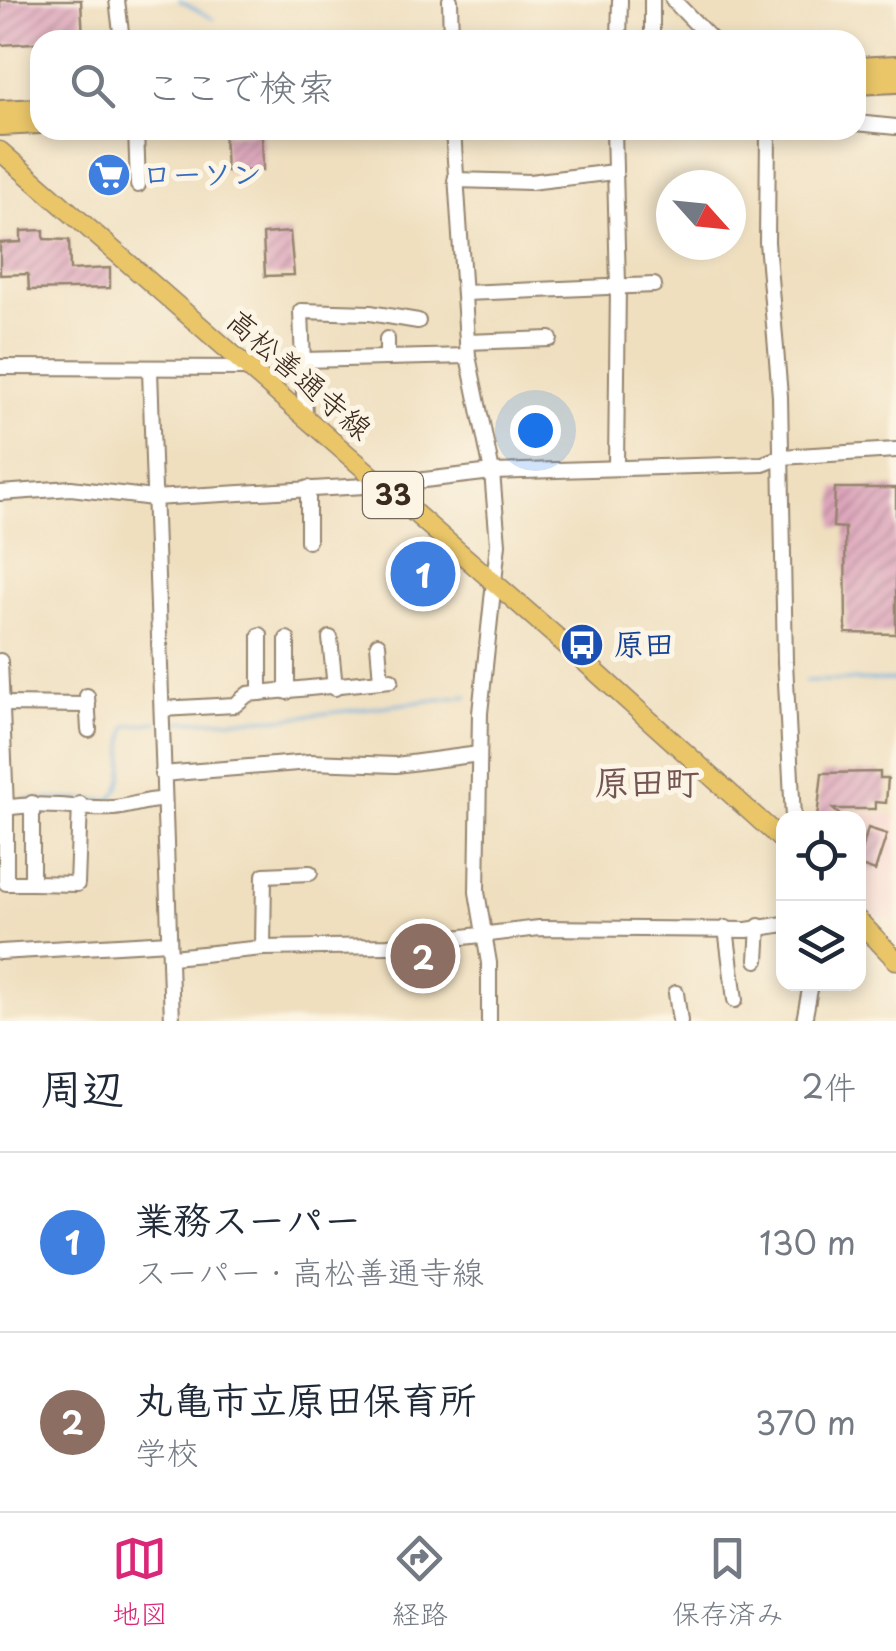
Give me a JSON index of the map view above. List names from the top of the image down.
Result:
{
  "streets": {
    "main road": ["高松善通寺線", "33"]
  },
  "districts": ["原田町"],
  "places": {
    "supermarket": ["ローソン"],
    "bus stop": ["原田"]
  },
  "north": "bottom right",
  "page": {
    "search": "ここで検索",
    "pins": ["1", "2"],
    "heading": ["周辺", "2件"],
    "list": [
      {
        "mark": "1",
        "name": "業務スーパー",
        "note": "スーパー · 高松善通寺線",
        "value": "130 m"
      },
      {
        "mark": "2",
        "name": "丸亀市立原田保育所",
        "note": "学校",
        "value": "370 m"
      }
    ],
    "nav": ["地図", "経路", "保存済み"]
  }
}
